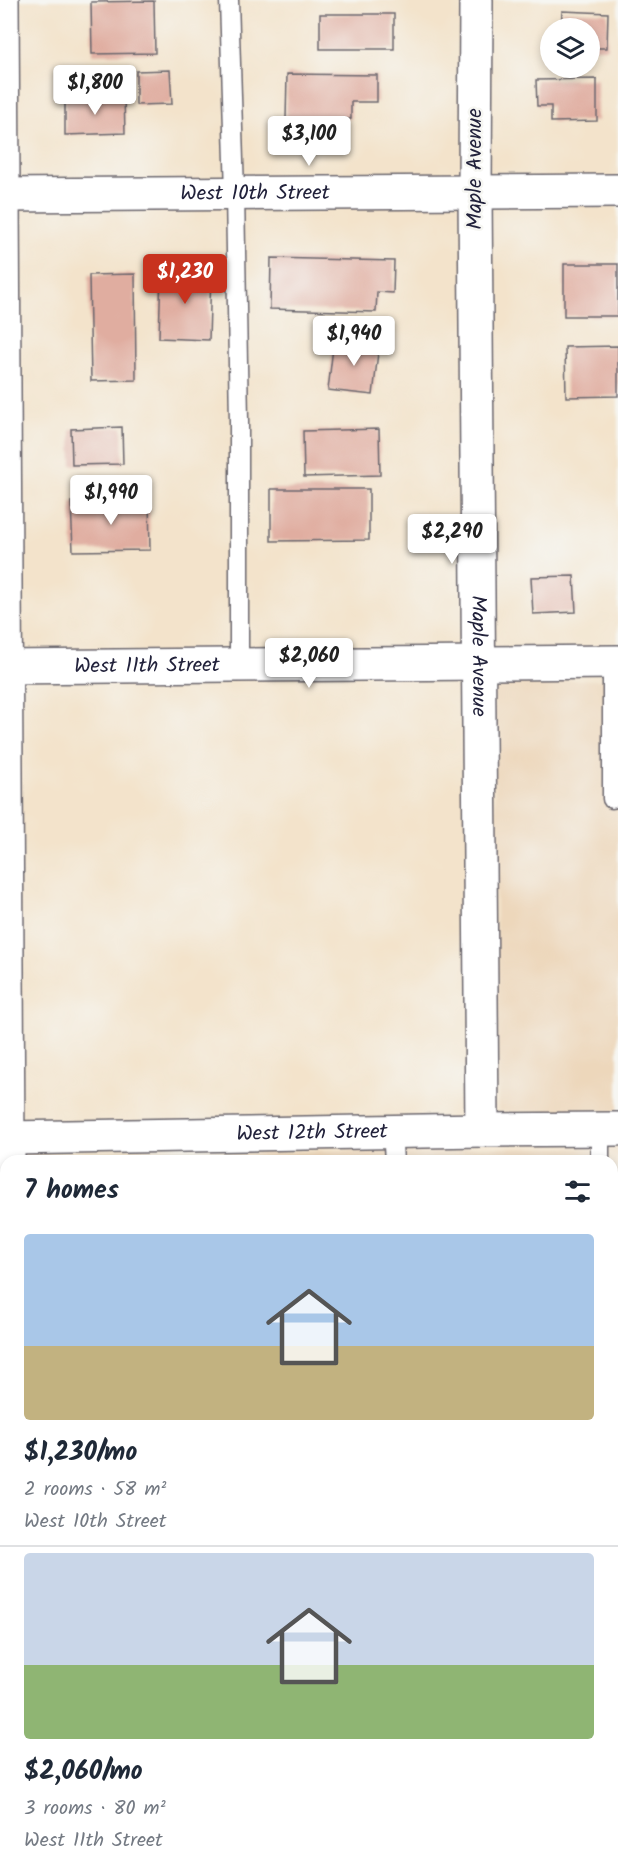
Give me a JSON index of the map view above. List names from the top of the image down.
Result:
{
  "streets": {
    "street": [
      "Maple Avenue",
      "West 10th Street",
      "West 11th Street",
      "West 12th Street"
    ]
  },
  "crossings": [
    ["Maple Avenue", "West 10th Street"],
    ["Maple Avenue", "West 11th Street"],
    ["Maple Avenue", "West 12th Street"]
  ],
  "page": {
    "price": [
      "$1,800",
      "$3,100",
      "$1,230",
      "$1,940",
      "$1,990",
      "$2,290",
      "$2,060"
    ],
    "heading": "7 homes",
    "list": [
      {
        "name": "$1,230/mo",
        "note": "2 rooms · 58 m² · West 10th Street"
      },
      {
        "name": "$2,060/mo",
        "note": "3 rooms · 80 m² · West 11th Street"
      }
    ]
  }
}
